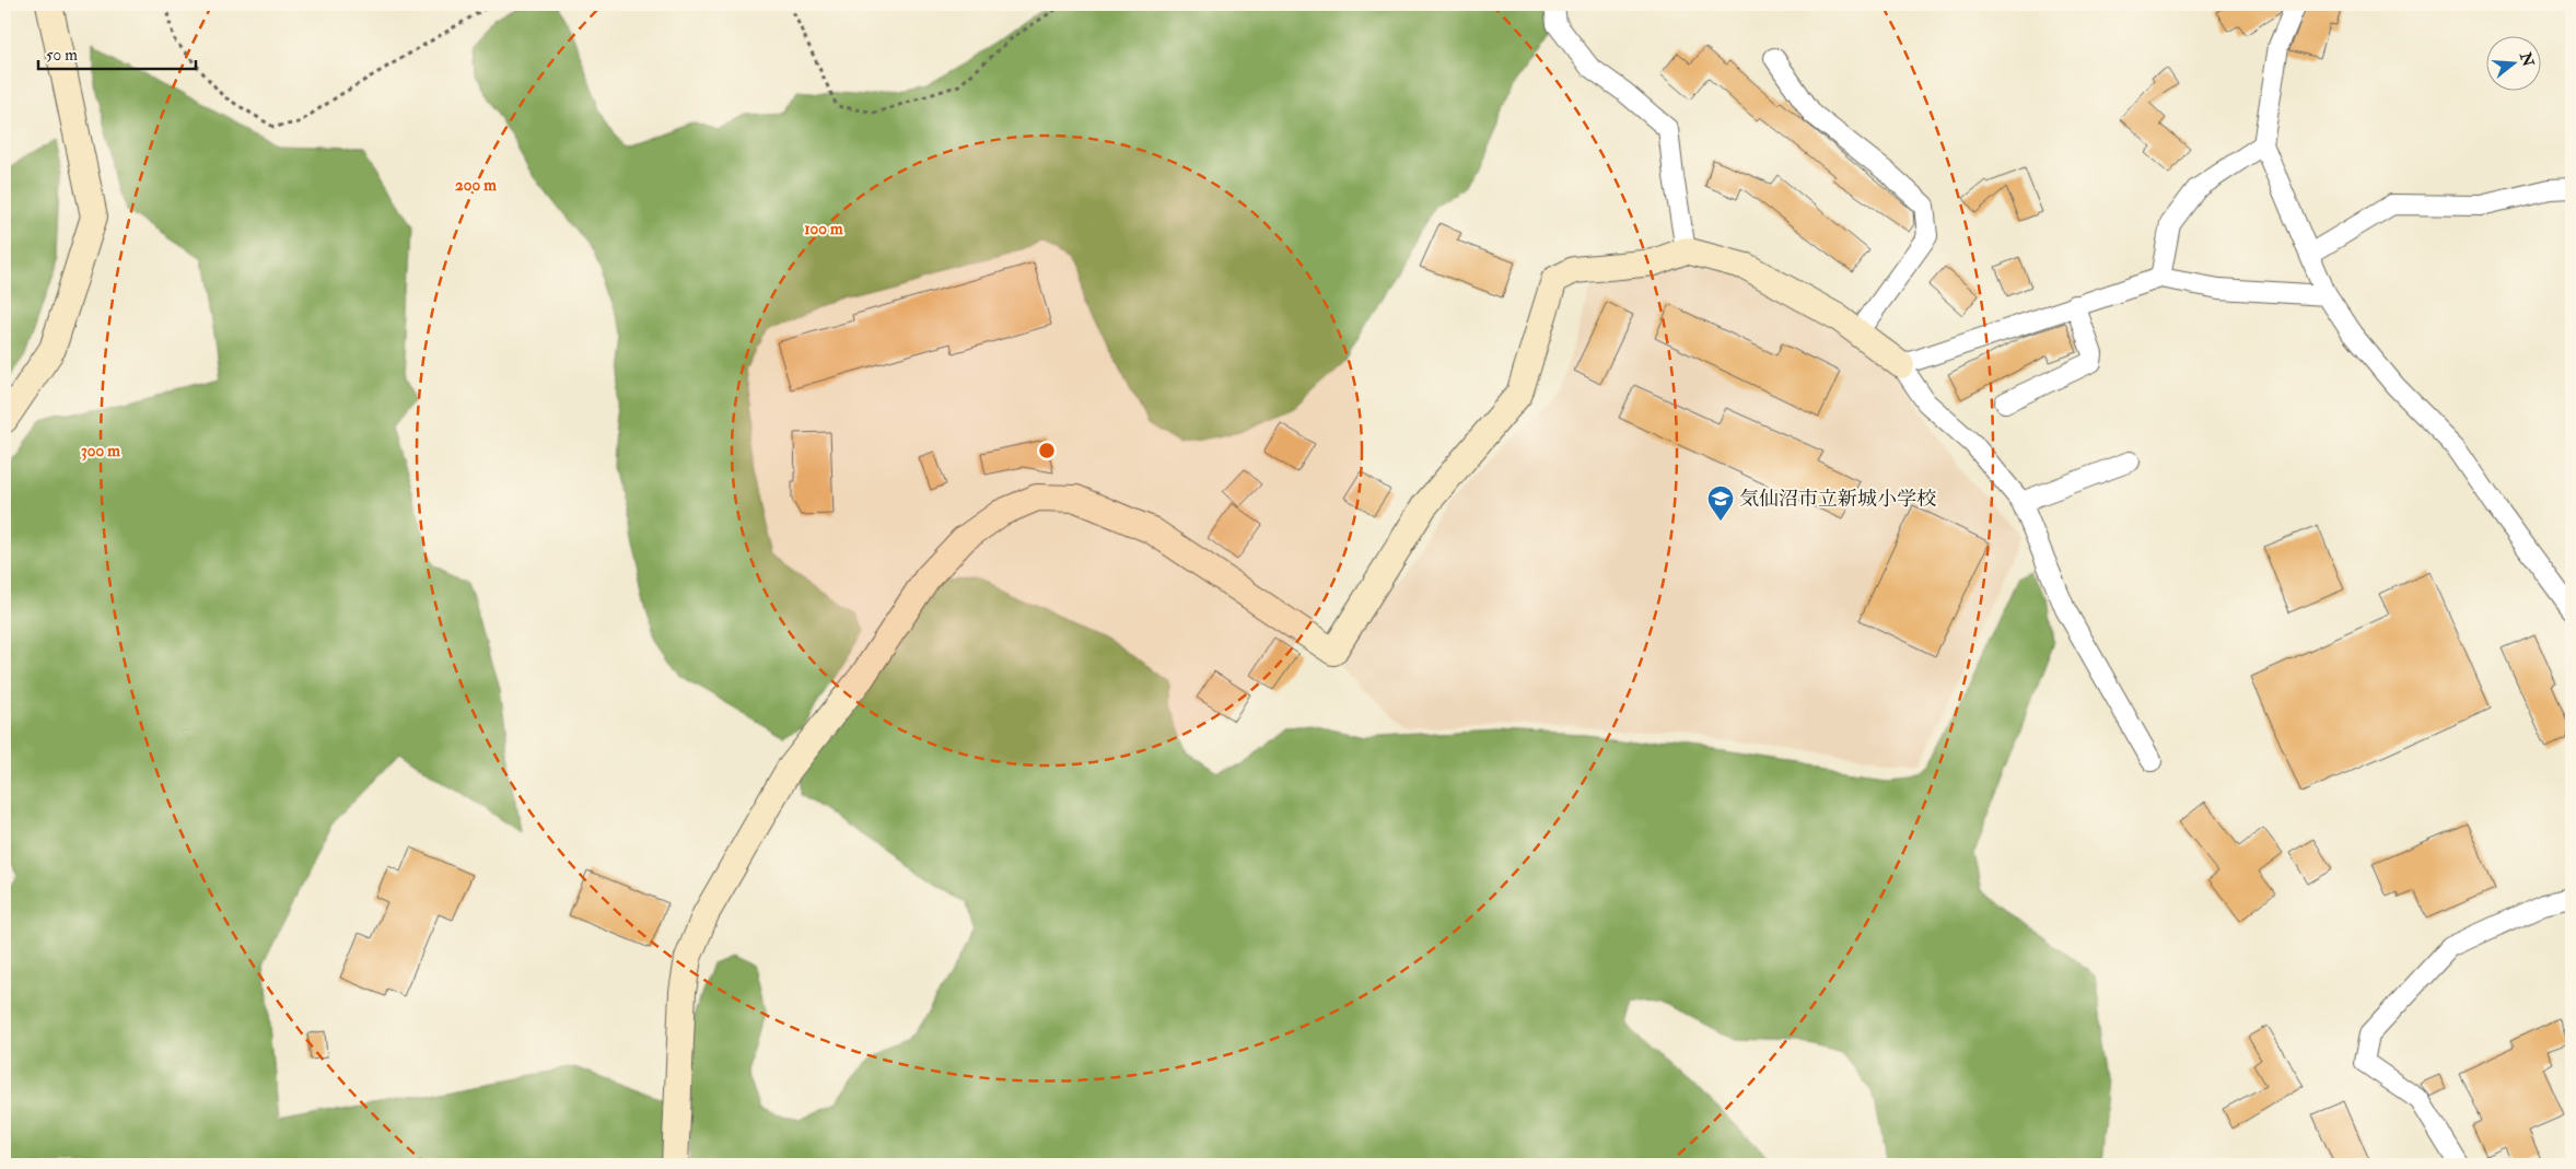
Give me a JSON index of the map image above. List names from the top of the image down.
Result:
{
  "places": {
    "school or university": ["気仙沼市立新城小学校"]
  },
  "scale_bar": "50 m",
  "north": "right",
  "rings": ["200 m", "100 m", "300 m"]
}
